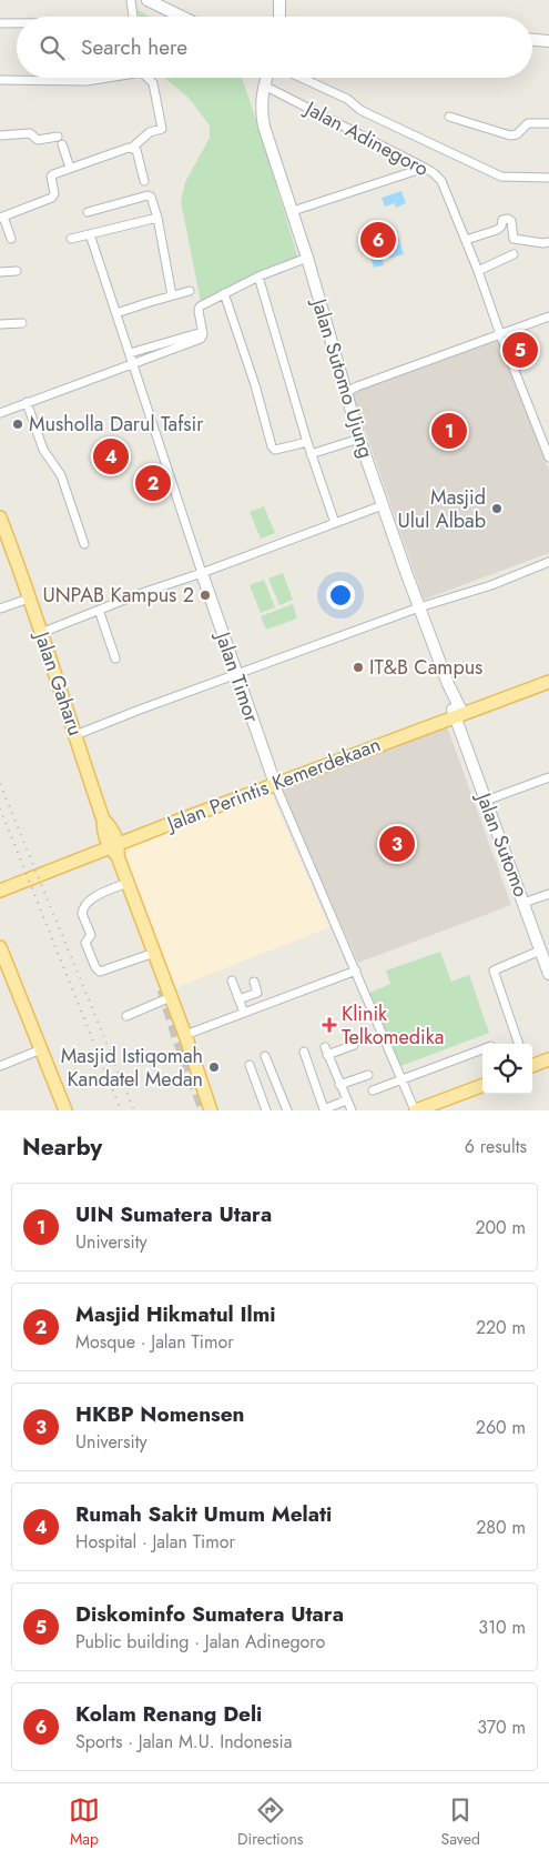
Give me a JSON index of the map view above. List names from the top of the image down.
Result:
{
  "streets": {
    "main road": [
      "Jalan Sutomo Ujung",
      "Jalan Timor",
      "Jalan Gaharu",
      "Jalan Perintis Kemerdekaan",
      "Jalan Sutomo"
    ],
    "street": ["Jalan Adinegoro"]
  },
  "crossings": [
    ["Jalan Adinegoro", "Jalan Sutomo Ujung"],
    ["Jalan Sutomo Ujung", "Jalan Perintis Kemerdekaan"],
    ["Jalan Sutomo Ujung", "Jalan Sutomo"],
    ["Jalan Timor", "Jalan Perintis Kemerdekaan"],
    ["Jalan Gaharu", "Jalan Perintis Kemerdekaan"],
    ["Jalan Perintis Kemerdekaan", "Jalan Sutomo"]
  ],
  "places": {
    "other": [
      "Musholla Darul Tafsir",
      "Masjid Ulul Albab",
      "UNPAB Kampus 2",
      "IT&B Campus",
      "Masjid Istiqomah Kandatel Medan"
    ],
    "health": ["Klinik Telkomedika"]
  },
  "page": {
    "search": "Search here",
    "pins": [
      "6",
      "5",
      "1",
      "4",
      "2",
      "3"
    ],
    "heading": ["Nearby", "6 results"],
    "list": [
      {
        "mark": "1",
        "name": "UIN Sumatera Utara",
        "note": "University",
        "value": "200 m"
      },
      {
        "mark": "2",
        "name": "Masjid Hikmatul Ilmi",
        "note": "Mosque · Jalan Timor",
        "value": "220 m"
      },
      {
        "mark": "3",
        "name": "HKBP Nomensen",
        "note": "University",
        "value": "260 m"
      },
      {
        "mark": "4",
        "name": "Rumah Sakit Umum Melati",
        "note": "Hospital · Jalan Timor",
        "value": "280 m"
      },
      {
        "mark": "5",
        "name": "Diskominfo Sumatera Utara",
        "note": "Public building · Jalan Adinegoro",
        "value": "310 m"
      },
      {
        "mark": "6",
        "name": "Kolam Renang Deli",
        "note": "Sports · Jalan M.U. Indonesia",
        "value": "370 m"
      }
    ],
    "nav": ["Map", "Directions", "Saved"]
  }
}
